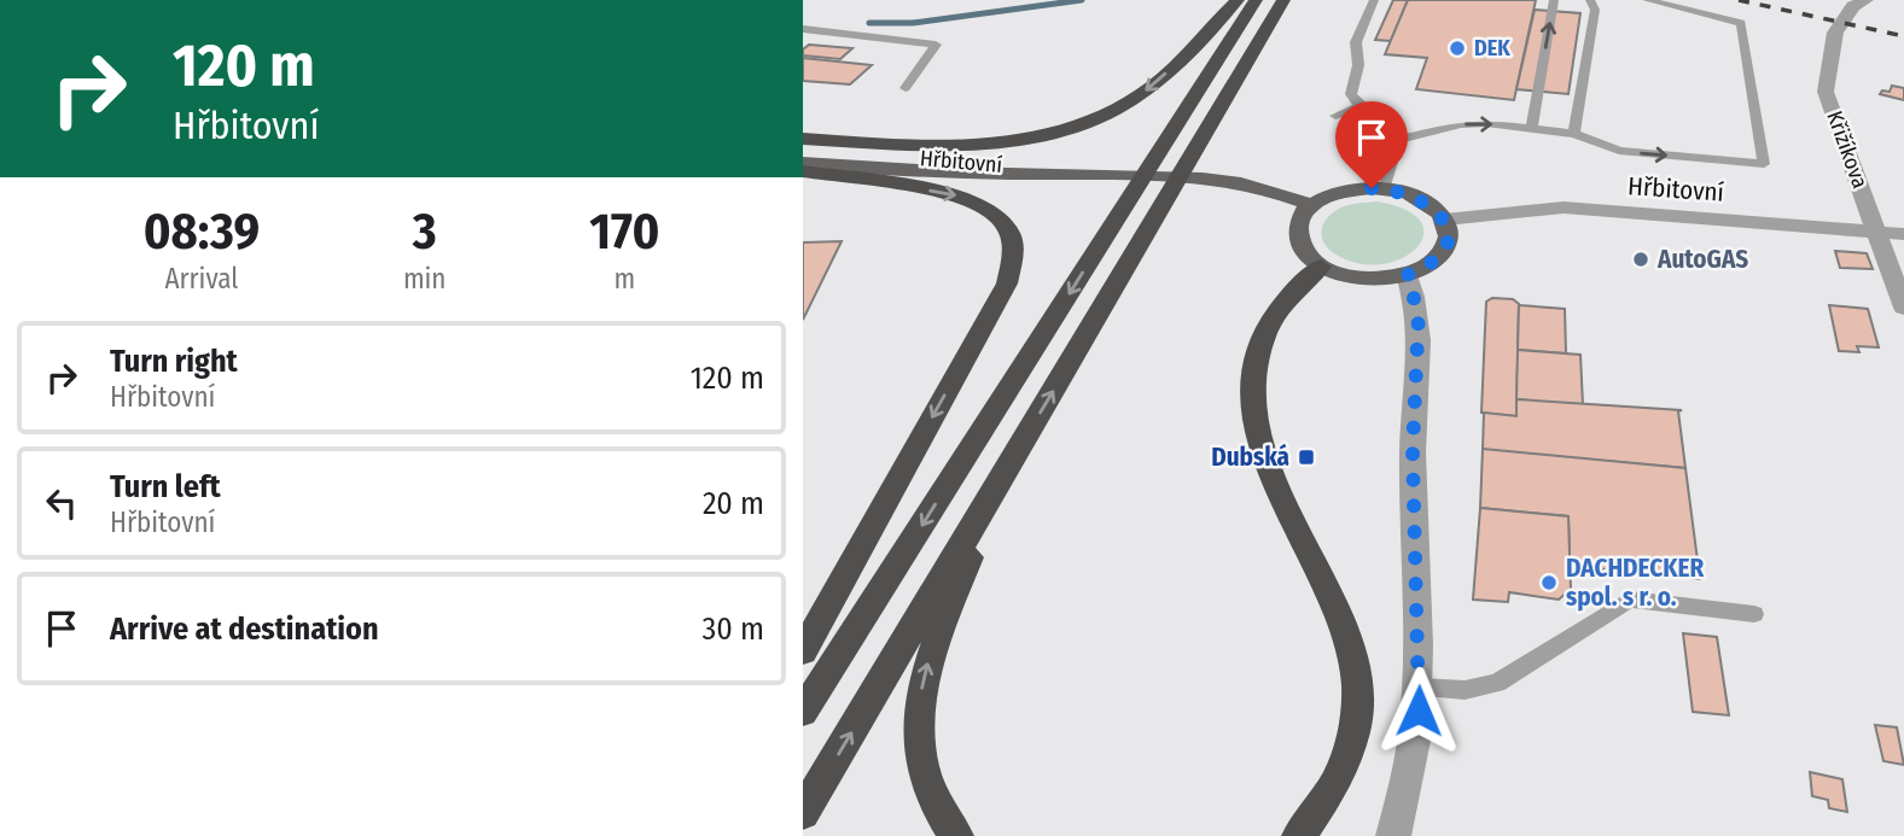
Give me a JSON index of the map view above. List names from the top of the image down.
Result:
{
  "streets": {
    "main road": ["Hřbitovní"],
    "street": ["Křižíkova"]
  },
  "crossings": [
    ["Křižíkova", "Hřbitovní"]
  ],
  "places": {
    "other": ["DEK", "AutoGAS", "DACHDECKER spol. s r. o."],
    "transit": ["Dubská"]
  },
  "page": {
    "turn": ["120 m", "Hřbitovní"],
    "eta": [
      "08:39",
      "Arrival",
      "3",
      "min",
      "170",
      "m"
    ],
    "list": [
      {
        "name": "Turn right",
        "note": "Hřbitovní",
        "value": "120 m"
      },
      {
        "name": "Turn left",
        "note": "Hřbitovní",
        "value": "20 m"
      },
      {
        "name": "Arrive at destination",
        "value": "30 m"
      }
    ]
  }
}
